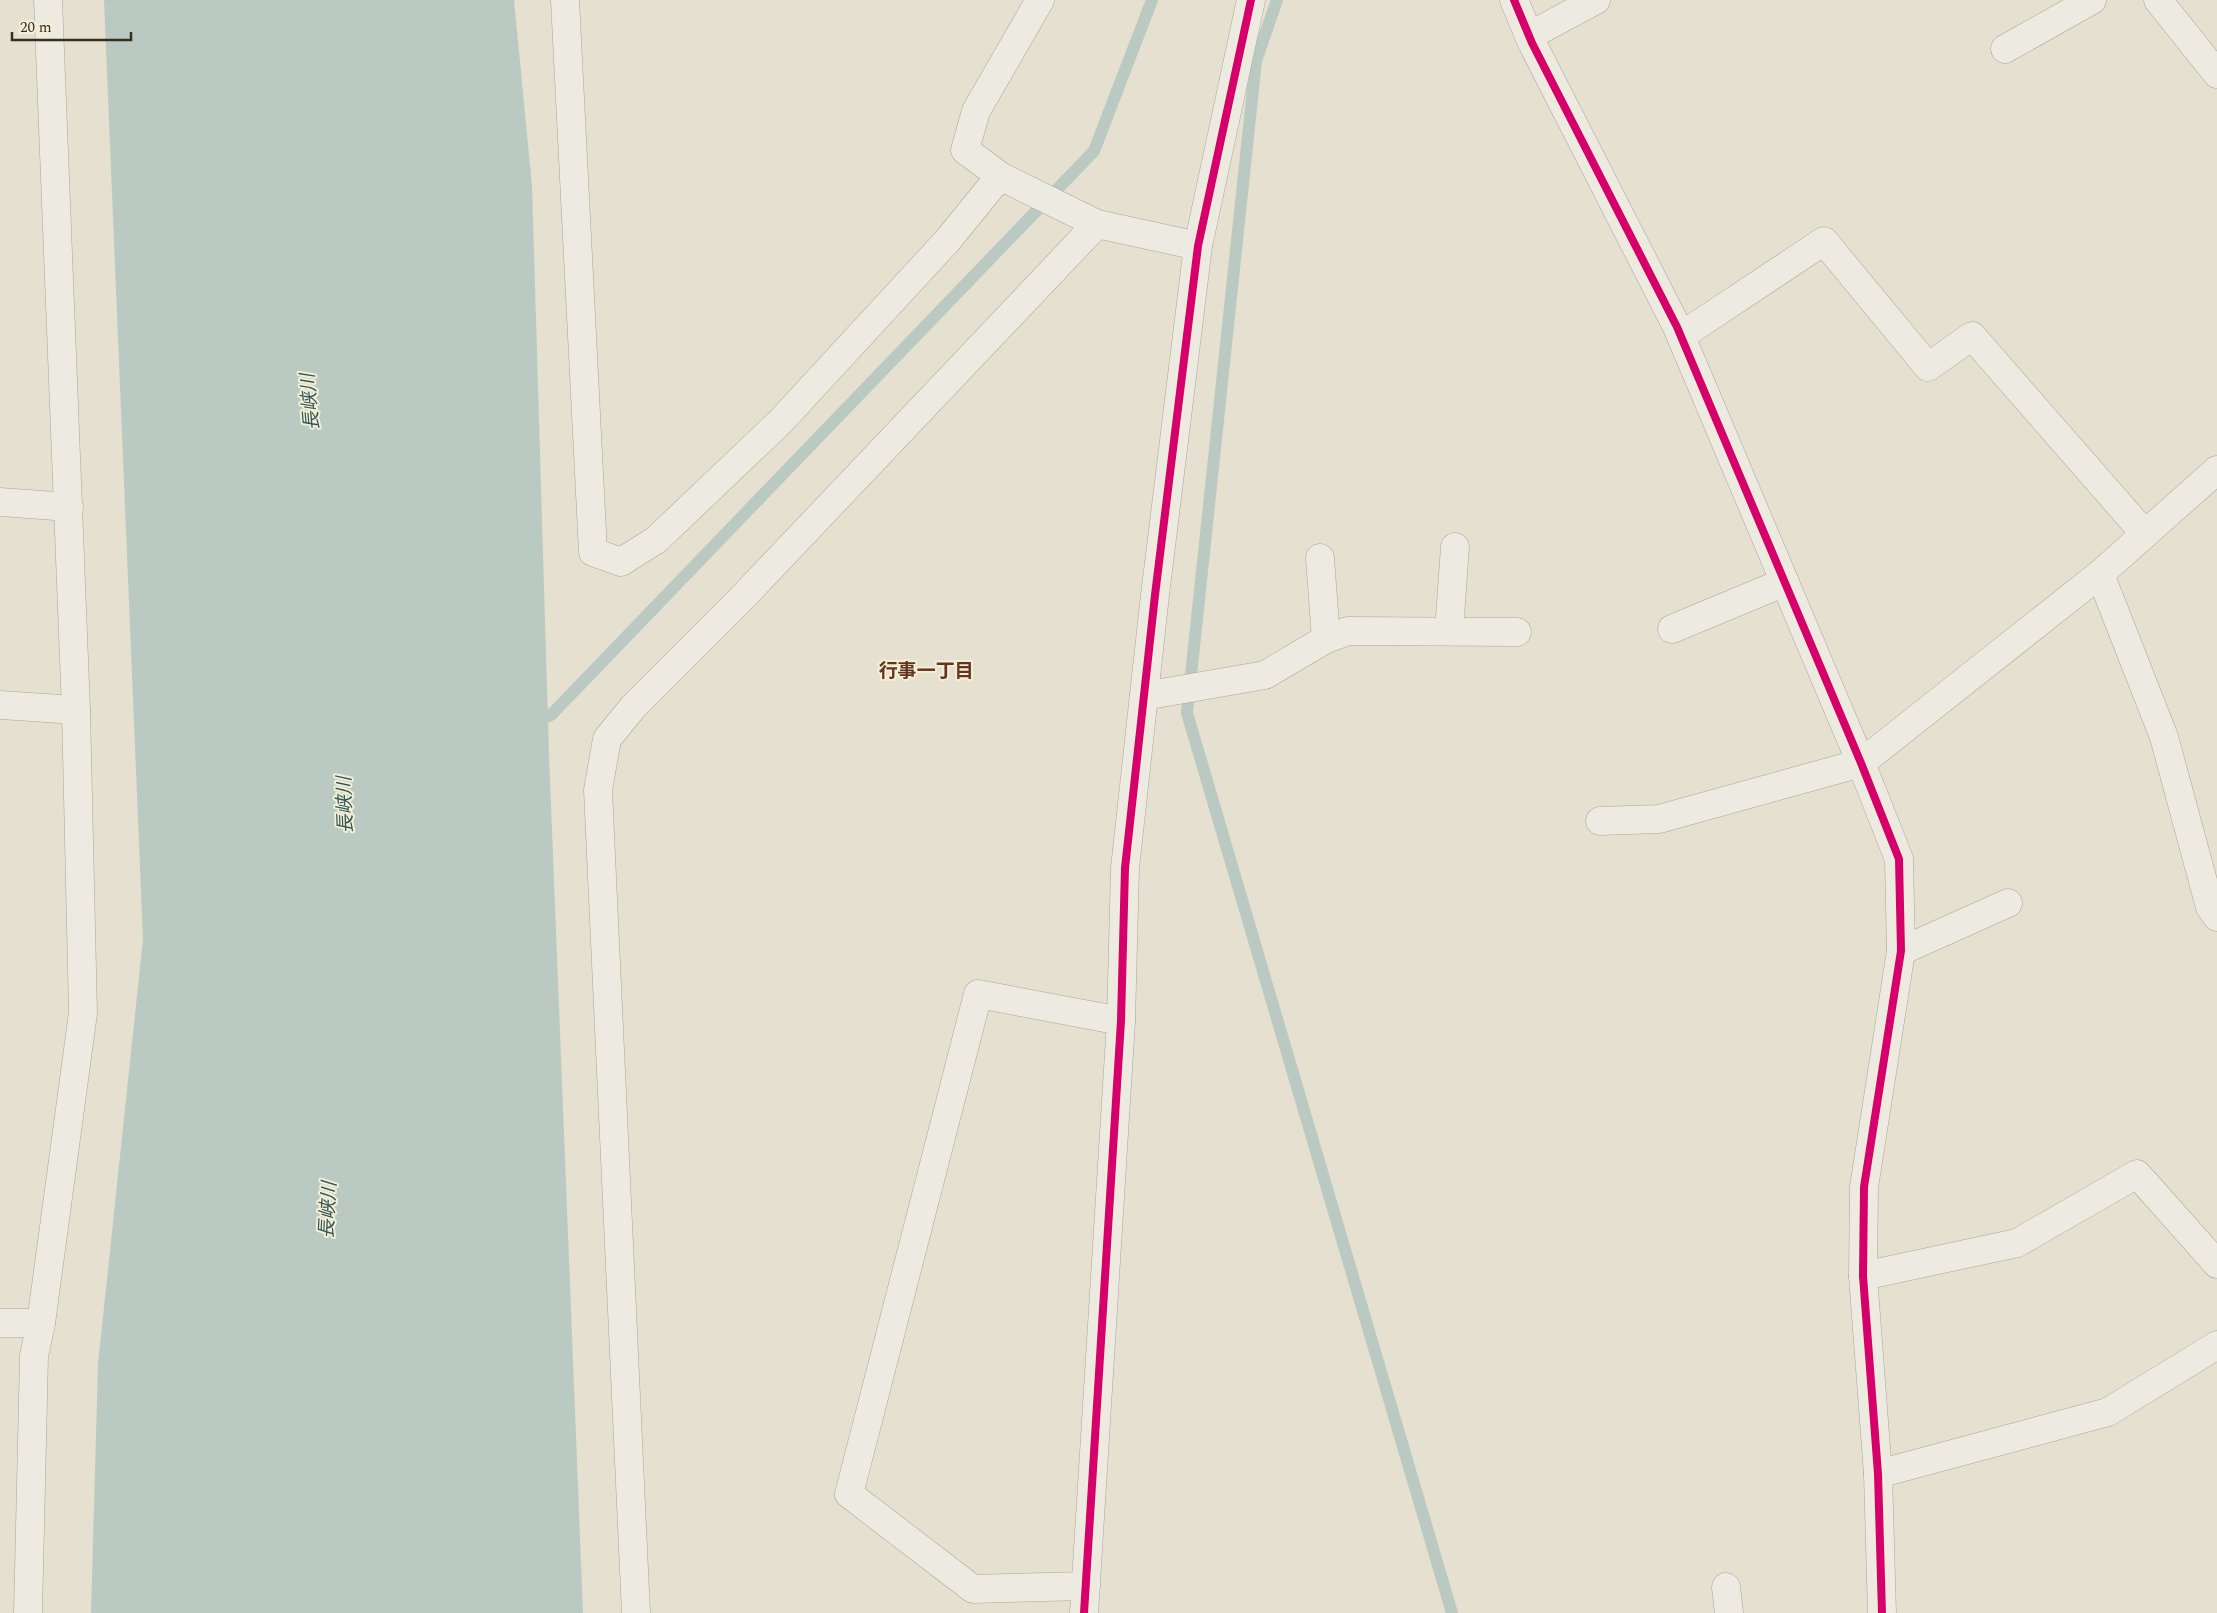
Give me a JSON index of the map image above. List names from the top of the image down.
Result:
{
  "districts": ["行事一丁目"],
  "water": ["長峡川"],
  "scale_bar": "20 m"
}
